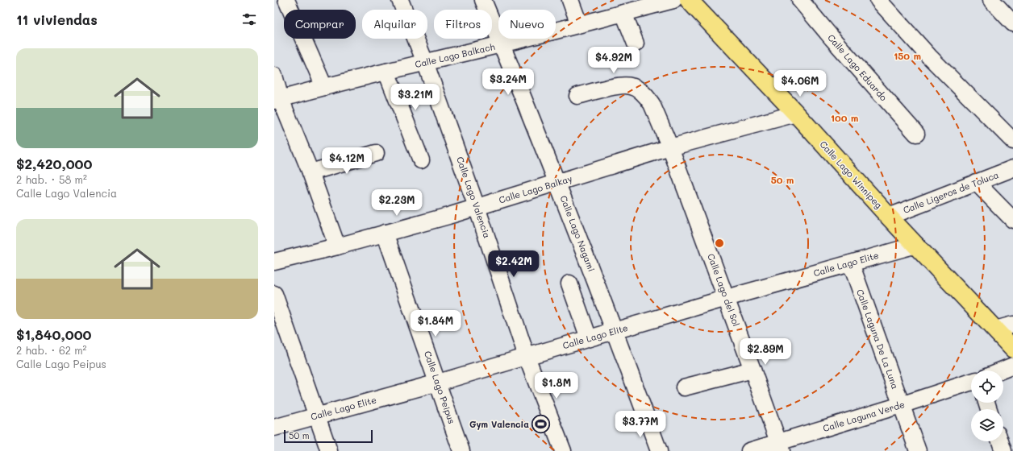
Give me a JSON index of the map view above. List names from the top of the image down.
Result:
{
  "streets": {
    "main road": ["Calle Lago Winnipeg"],
    "street": [
      "Calle Lago Balkach",
      "Calle Lago Eduardo",
      "Calle Lago Balkay",
      "Calle Ligeros de Toluca",
      "Calle Lago Valencia",
      "Calle Lago Nagami",
      "Calle Lago Elite",
      "Calle Lago del Sol",
      "Calle Laguna De La Luna",
      "Calle Lago Peipus",
      "Calle Laguna Verde"
    ]
  },
  "crossings": [
    ["Calle Lago Balkach", "Calle Lago Valencia"],
    ["Calle Lago Balkach", "Calle Lago Nagami"],
    ["Calle Lago Winnipeg", "Calle Lago Balkay"],
    ["Calle Lago Winnipeg", "Calle Ligeros de Toluca"],
    ["Calle Lago Winnipeg", "Calle Lago Elite"],
    ["Calle Lago Balkay", "Calle Lago Valencia"],
    ["Calle Lago Balkay", "Calle Lago Nagami"],
    ["Calle Lago Balkay", "Calle Lago del Sol"],
    ["Calle Lago Balkay", "Calle Lago Peipus"],
    ["Calle Lago Valencia", "Calle Lago Elite"],
    ["Calle Lago Nagami", "Calle Lago Elite"],
    ["Calle Lago Elite", "Calle Lago del Sol"],
    ["Calle Lago Elite", "Calle Laguna De La Luna"],
    ["Calle Lago Elite", "Calle Lago Peipus"],
    ["Calle Lago del Sol", "Calle Laguna Verde"],
    ["Calle Laguna De La Luna", "Calle Laguna Verde"]
  ],
  "places": {
    "sports": ["Gym Valencia"]
  },
  "scale_bar": "50 m",
  "page": {
    "heading": "11 viviendas",
    "chip": [
      "Comprar",
      "Alquilar",
      "Filtros",
      "Nuevo"
    ],
    "list": [
      {
        "name": "$2,420,000",
        "note": "2 hab. · 58 m² · Calle Lago Valencia"
      },
      {
        "name": "$1,840,000",
        "note": "2 hab. · 62 m² · Calle Lago Peipus"
      }
    ],
    "price": [
      "$4.92M",
      "$3.24M",
      "$4.06M",
      "$3.21M",
      "$4.12M",
      "$2.23M",
      "$2.42M",
      "$1.84M",
      "$2.89M",
      "$1.8M",
      "$3.77M"
    ],
    "scale": "50 m"
  },
  "rings": ["150 m", "100 m", "50 m"]
}
